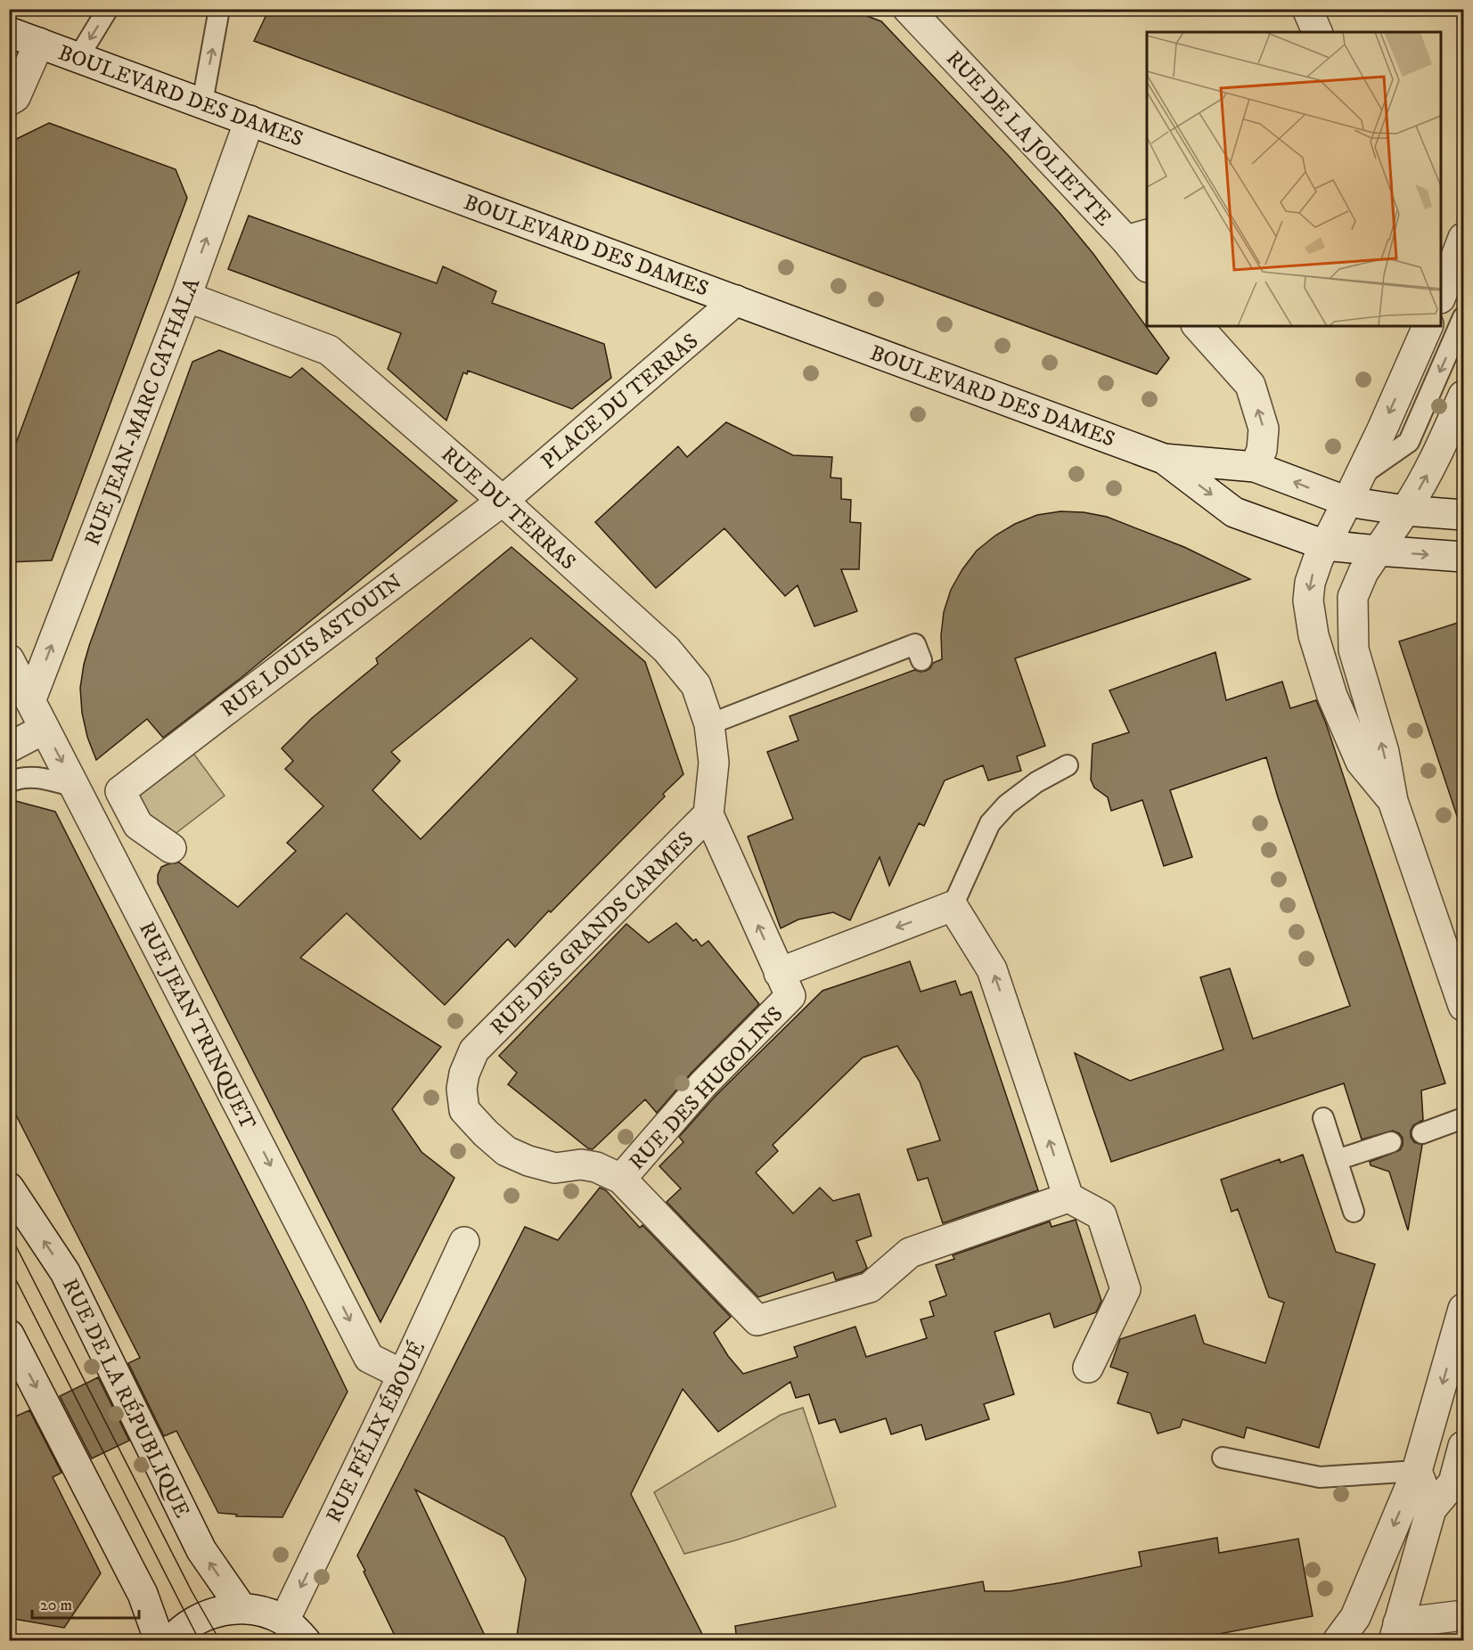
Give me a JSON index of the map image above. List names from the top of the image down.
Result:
{
  "streets": {
    "street": [
      "BOULEVARD DES DAMES",
      "RUE DE LA JOLIETTE",
      "PLACE DU TERRAS",
      "RUE JEAN-MARC CATHALA",
      "RUE DU TERRAS",
      "RUE LOUIS ASTOUIN",
      "RUE DES GRANDS CARMES",
      "RUE JEAN TRINQUET",
      "RUE DES HUGOLINS",
      "RUE DE LA RÉPUBLIQUE",
      "RUE FÉLIX ÉBOUÉ"
    ]
  },
  "crossings": [
    ["BOULEVARD DES DAMES", "PLACE DU TERRAS"],
    ["BOULEVARD DES DAMES", "RUE JEAN-MARC CATHALA"],
    ["PLACE DU TERRAS", "RUE DU TERRAS"],
    ["PLACE DU TERRAS", "RUE LOUIS ASTOUIN"],
    ["RUE JEAN-MARC CATHALA", "RUE DU TERRAS"],
    ["RUE JEAN-MARC CATHALA", "RUE JEAN TRINQUET"],
    ["RUE DU TERRAS", "RUE LOUIS ASTOUIN"],
    ["RUE DU TERRAS", "RUE DES GRANDS CARMES"],
    ["RUE DES GRANDS CARMES", "RUE DES HUGOLINS"],
    ["RUE JEAN TRINQUET", "RUE FÉLIX ÉBOUÉ"]
  ],
  "one_way": ["RUE JEAN-MARC CATHALA", "RUE JEAN TRINQUET", "RUE FÉLIX ÉBOUÉ"],
  "scale_bar": "20 m"
}
